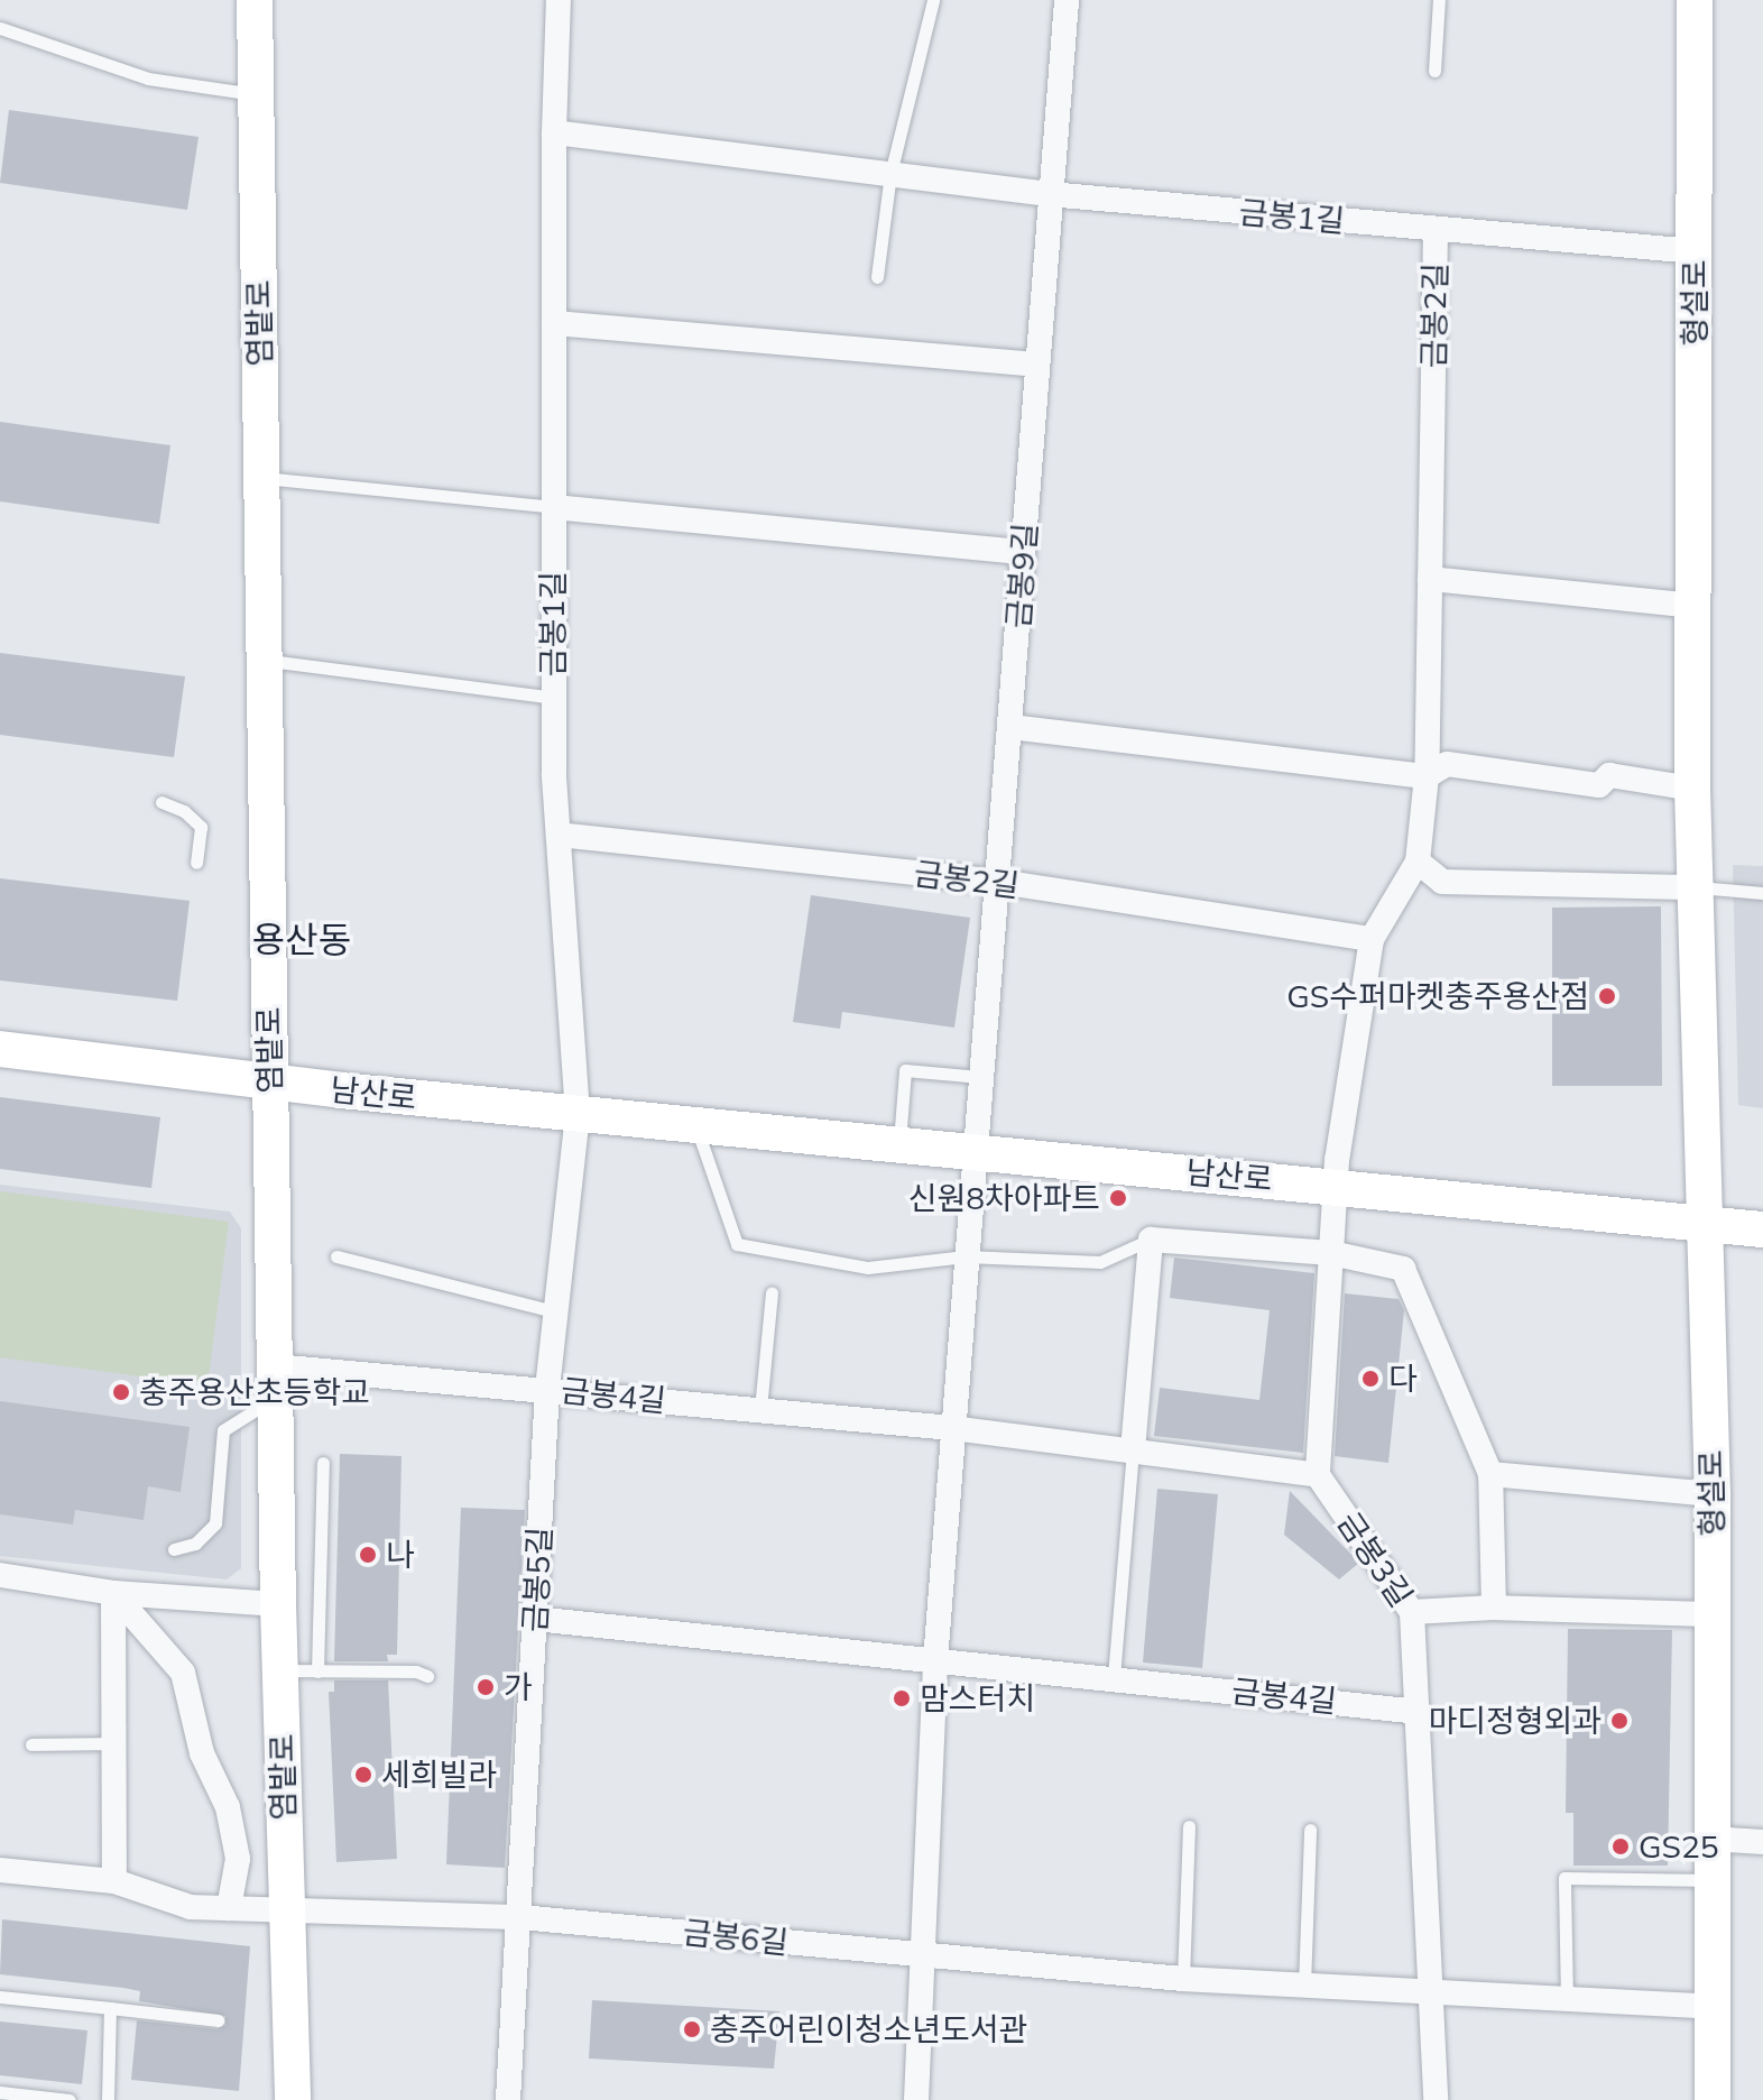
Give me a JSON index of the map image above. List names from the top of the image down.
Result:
{
  "streets": {
    "street": [
      "금봉1길",
      "형설로",
      "금봉2길",
      "염밭로",
      "금봉9길",
      "남산로",
      "금봉4길",
      "금봉3길",
      "금봉5길",
      "금봉6길"
    ]
  },
  "crossings": [
    ["금봉1길", "형설로"],
    ["금봉1길", "금봉2길"],
    ["금봉1길", "금봉9길"],
    ["금봉1길", "남산로"],
    ["금봉1길", "금봉5길"],
    ["형설로", "남산로"],
    ["형설로", "금봉6길"],
    ["금봉2길", "금봉9길"],
    ["금봉2길", "남산로"],
    ["염밭로", "남산로"],
    ["염밭로", "금봉4길"],
    ["염밭로", "금봉6길"],
    ["금봉9길", "남산로"],
    ["남산로", "금봉5길"],
    ["금봉4길", "금봉3길"],
    ["금봉4길", "금봉5길"],
    ["금봉3길", "금봉6길"],
    ["금봉5길", "금봉6길"]
  ],
  "districts": ["용산동"],
  "places": [
    "GS수퍼마켓충주용산점",
    "신원8차아파트",
    "다",
    "충주용산초등학교",
    "나",
    "가",
    "맘스터치",
    "마디정형외과",
    "세희빌라",
    "GS25",
    "충주어린이청소년도서관"
  ]
}
